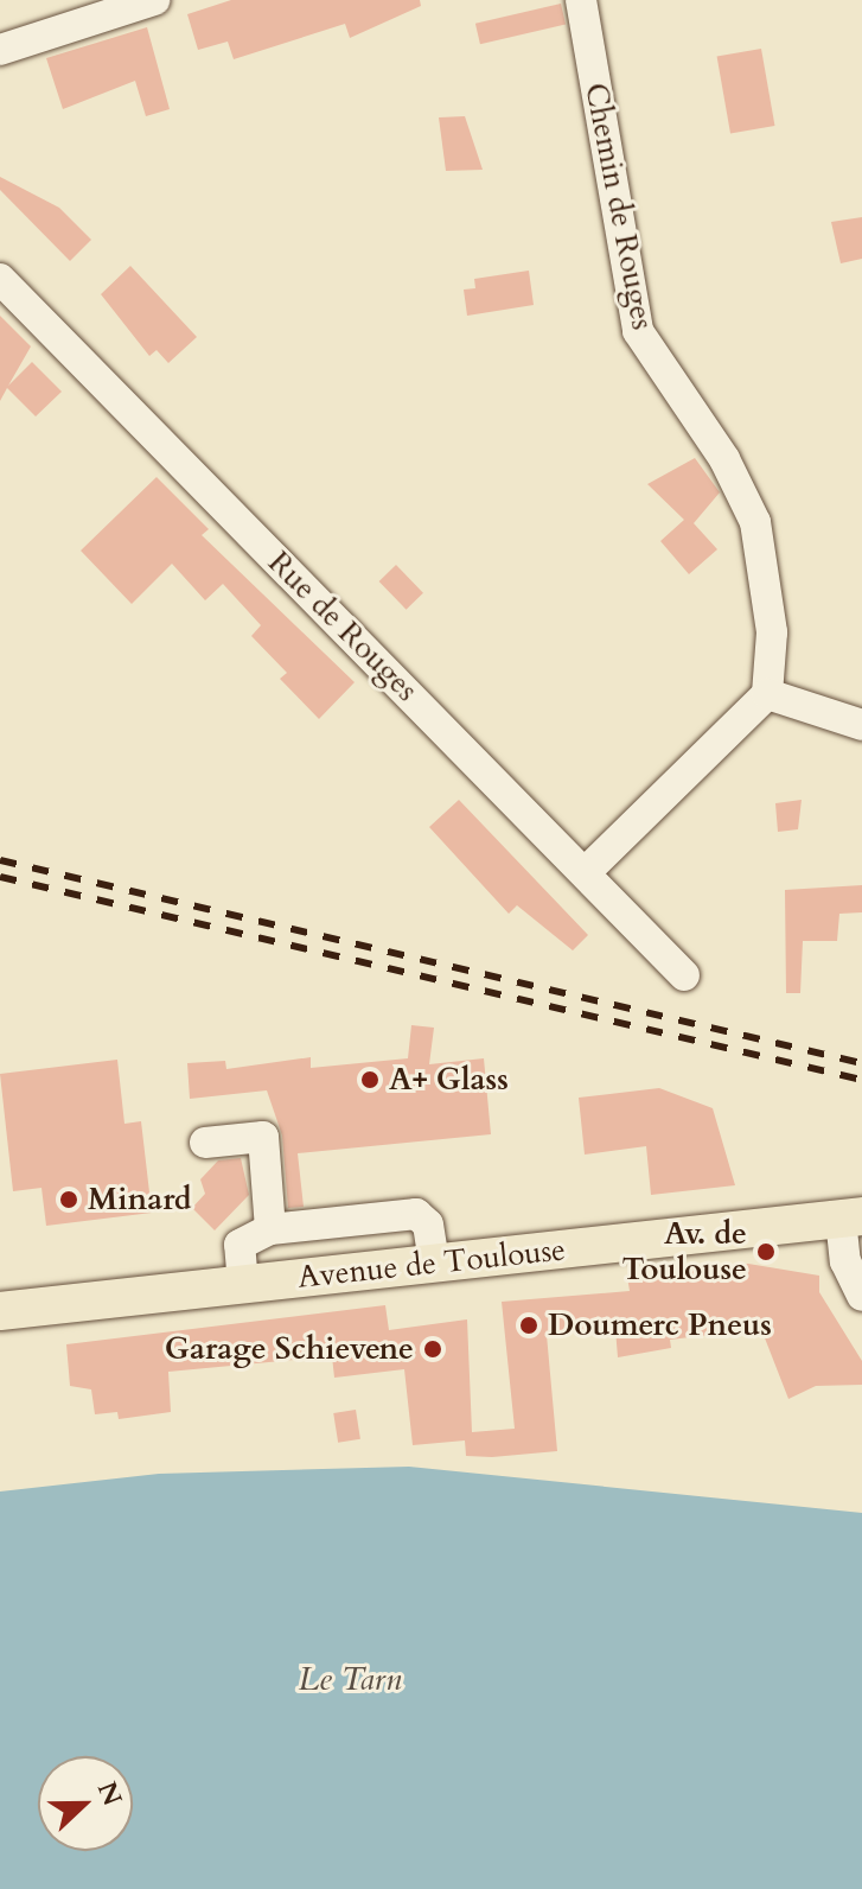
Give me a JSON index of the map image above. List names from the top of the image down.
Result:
{
  "streets": {
    "main road": ["Avenue de Toulouse"],
    "street": ["Chemin de Rouges", "Rue de Rouges"]
  },
  "water": ["Le Tarn"],
  "places": [
    "A+ Glass",
    "Minard",
    "Av. de Toulouse",
    "Doumerc Pneus",
    "Garage Schievene"
  ],
  "north": "right"
}
